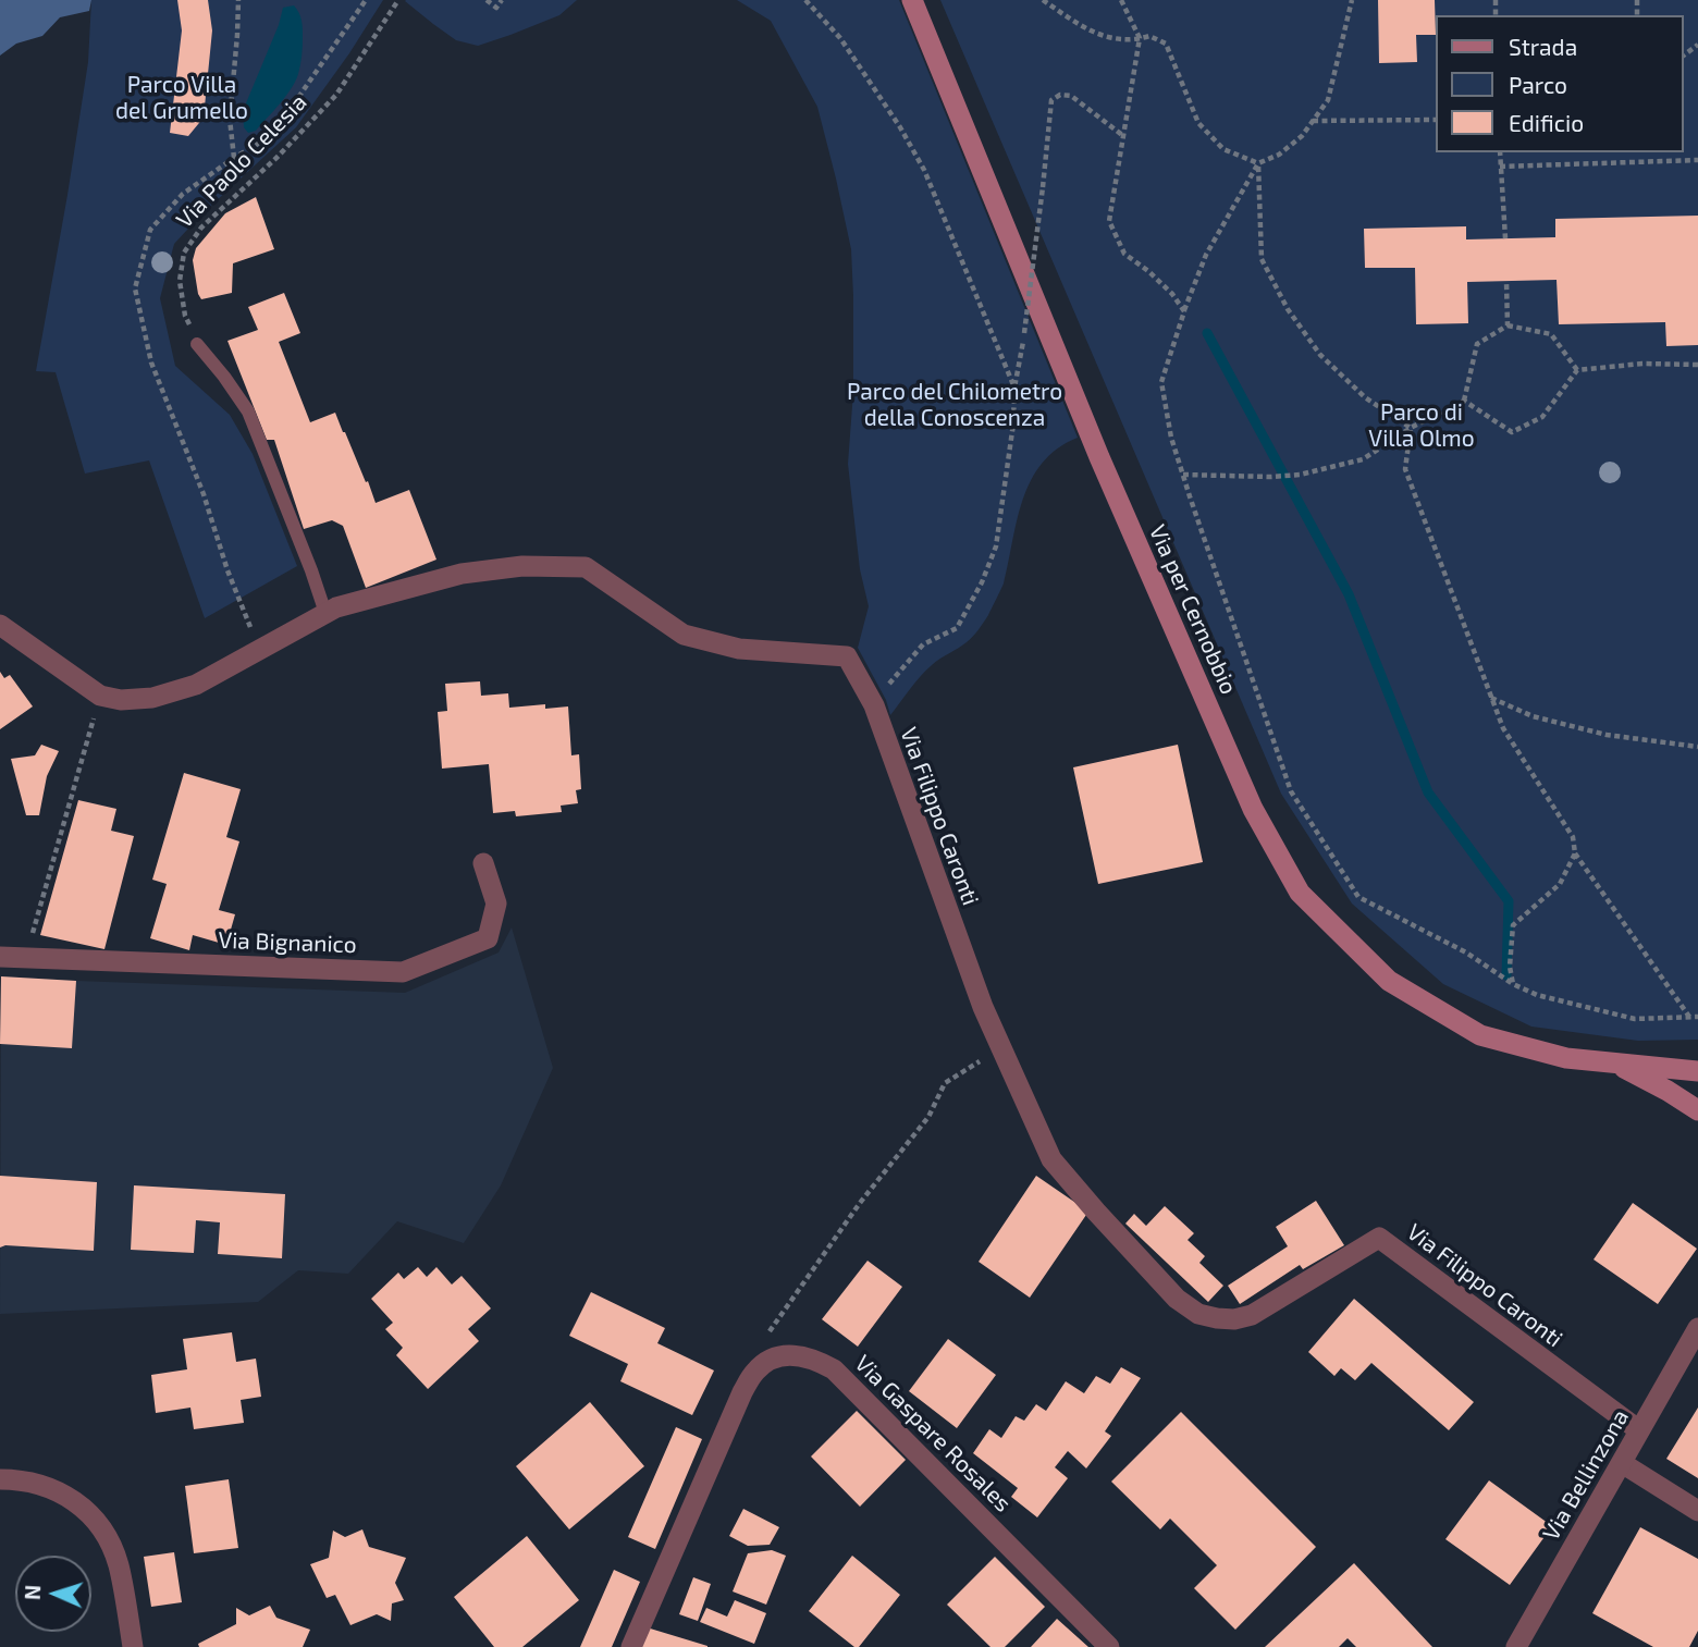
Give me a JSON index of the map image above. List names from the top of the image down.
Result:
{
  "streets": {
    "main road": ["Via per Cernobbio"],
    "street": [
      "Via Filippo Caronti",
      "Via Bignanico",
      "Via Gaspare Rosales",
      "Via Bellinzona"
    ],
    "path": ["Via Paolo Celesia"]
  },
  "crossings": [
    ["Via Filippo Caronti", "Via Bellinzona"]
  ],
  "parks": ["Parco Villa del Grumello", "Parco del Chilometro della Conoscenza", "Parco di Villa Olmo"],
  "legend": ["Strada", "Parco", "Edificio"],
  "north": "left"
}
